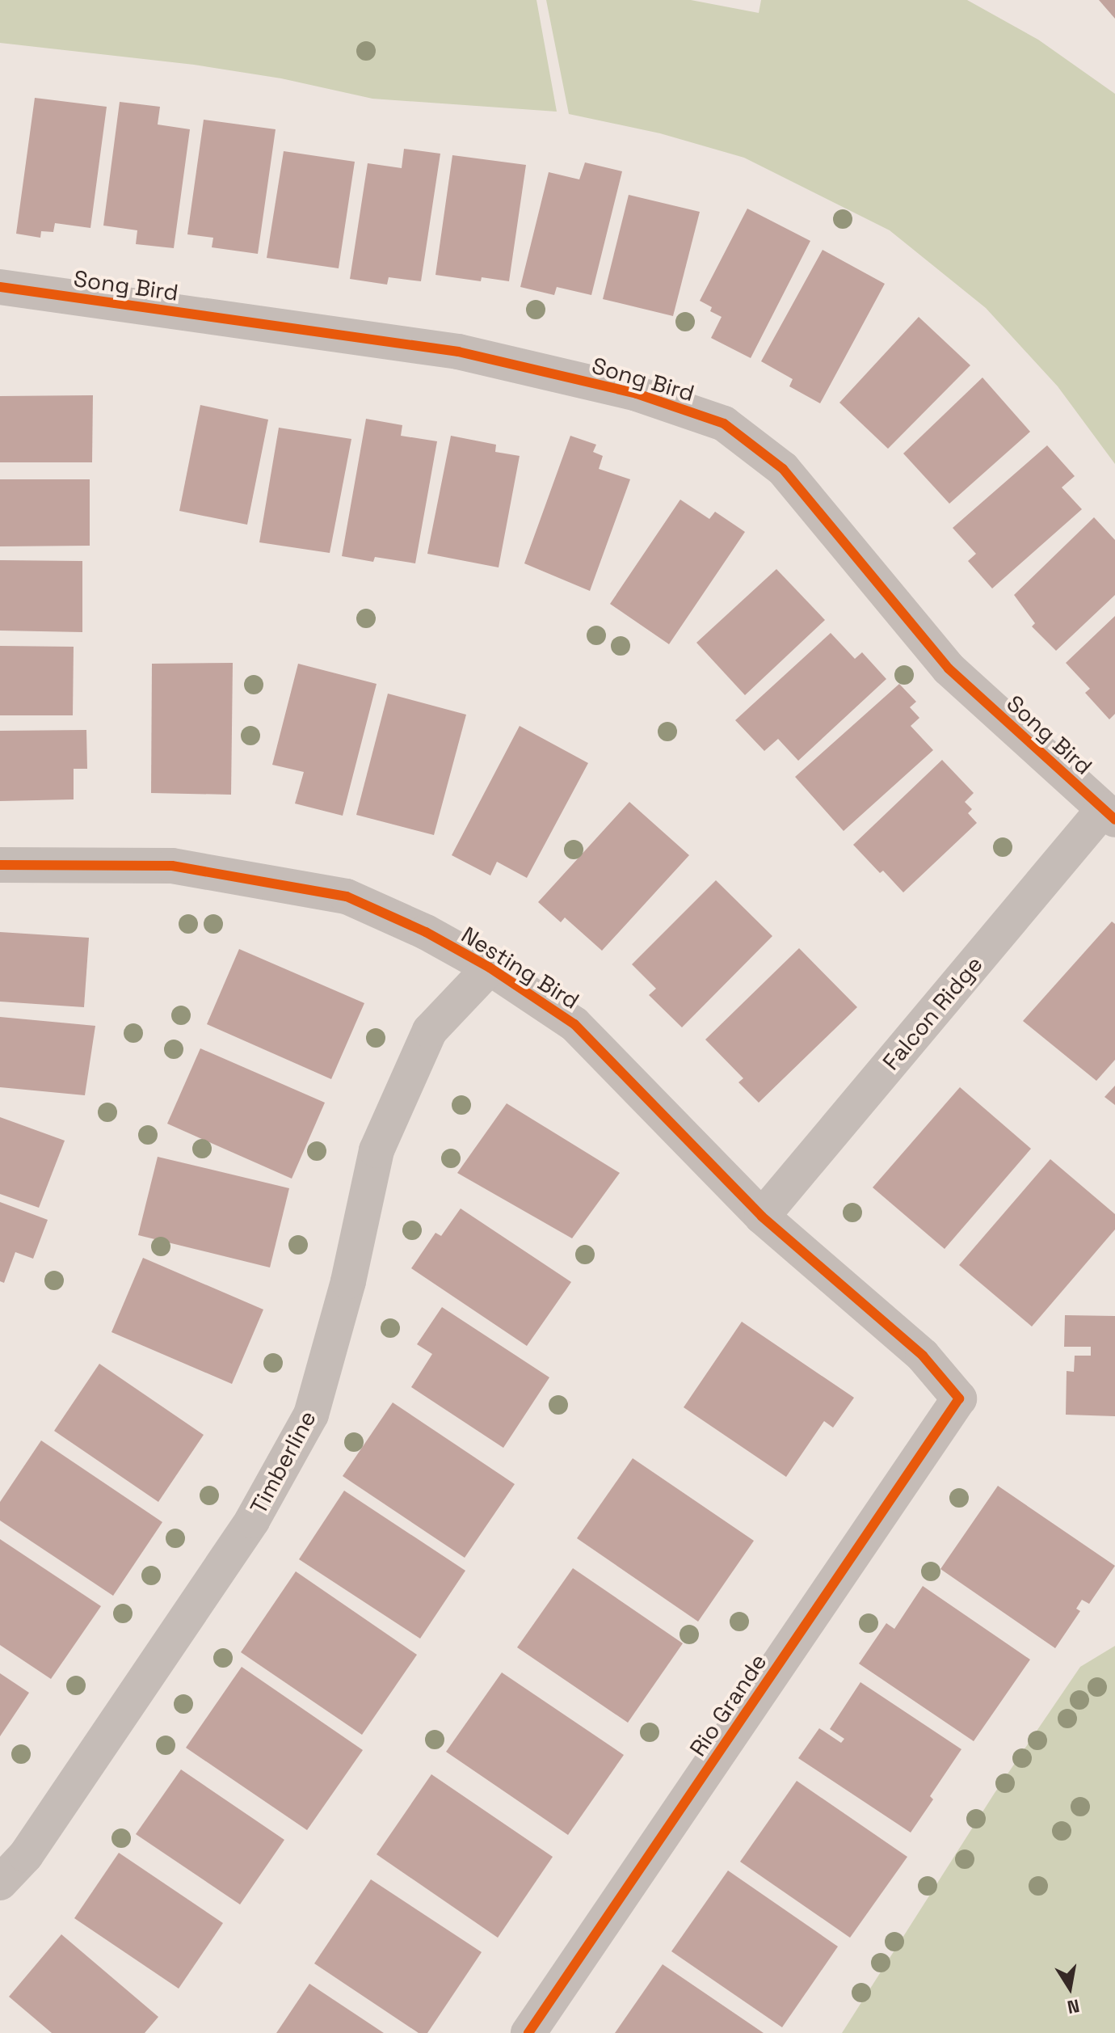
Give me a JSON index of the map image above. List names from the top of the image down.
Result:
{
  "streets": {
    "street": [
      "Song Bird",
      "Nesting Bird",
      "Falcon Ridge",
      "Timberline",
      "Rio Grande"
    ]
  },
  "crossings": [
    ["Song Bird", "Falcon Ridge"],
    ["Nesting Bird", "Falcon Ridge"],
    ["Nesting Bird", "Timberline"],
    ["Nesting Bird", "Rio Grande"]
  ],
  "north": "bottom"
}
